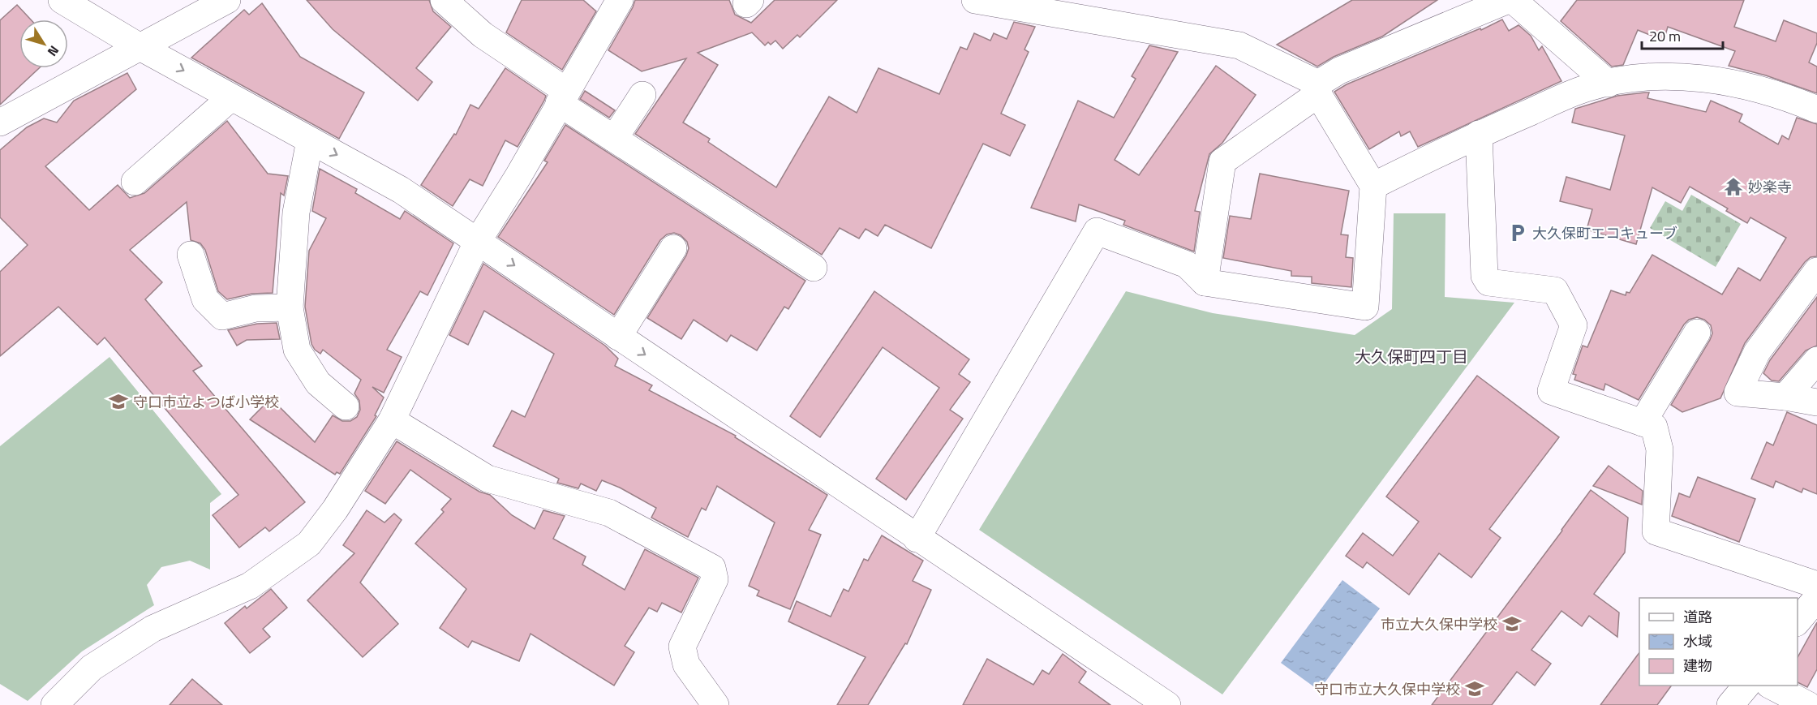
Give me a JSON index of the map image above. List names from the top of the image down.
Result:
{
  "districts": ["大久保町四丁目"],
  "places": {
    "temple": ["妙楽寺"],
    "parking": ["大久保町エコキューブ"],
    "school or university": ["守口市立よつば小学校", "市立大久保中学校", "守口市立大久保中学校"]
  },
  "legend": ["道路", "水域", "建物"],
  "scale_bar": "20 m",
  "north": "bottom right"
}
